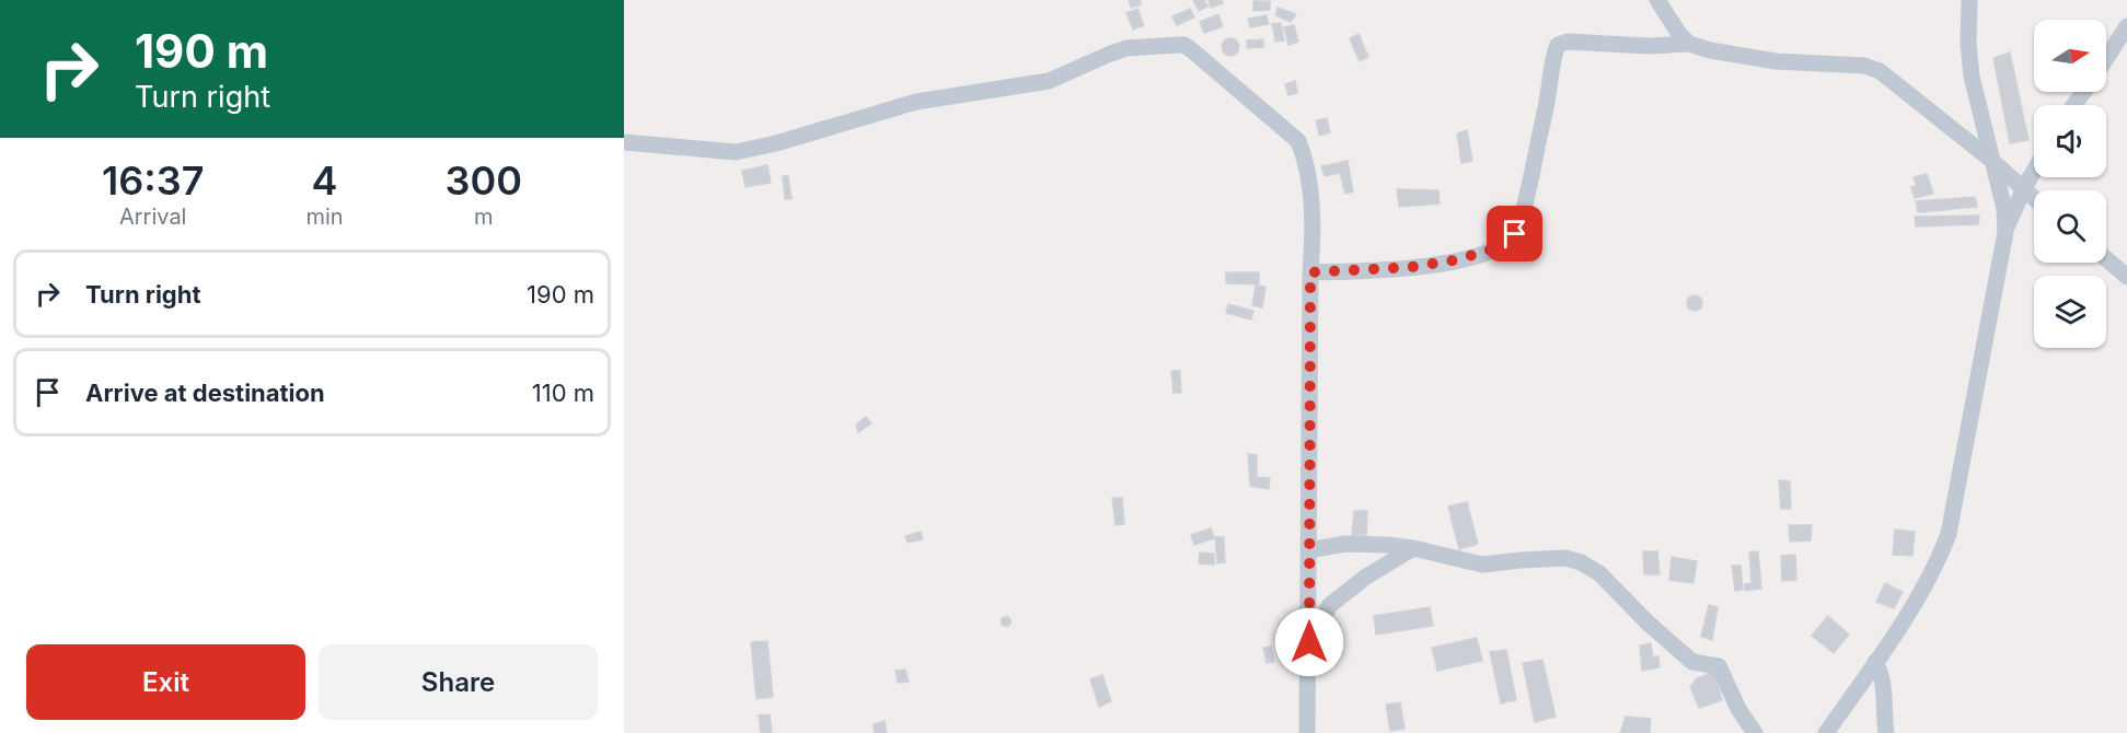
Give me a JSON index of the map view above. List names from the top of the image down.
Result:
{
  "north": "right",
  "page": {
    "turn": ["190 m", "Turn right"],
    "eta": [
      "16:37",
      "Arrival",
      "4",
      "min",
      "300",
      "m"
    ],
    "list": [
      {
        "name": "Turn right",
        "value": "190 m"
      },
      {
        "name": "Arrive at destination",
        "value": "110 m"
      }
    ],
    "buttons": ["Exit", "Share"]
  }
}
